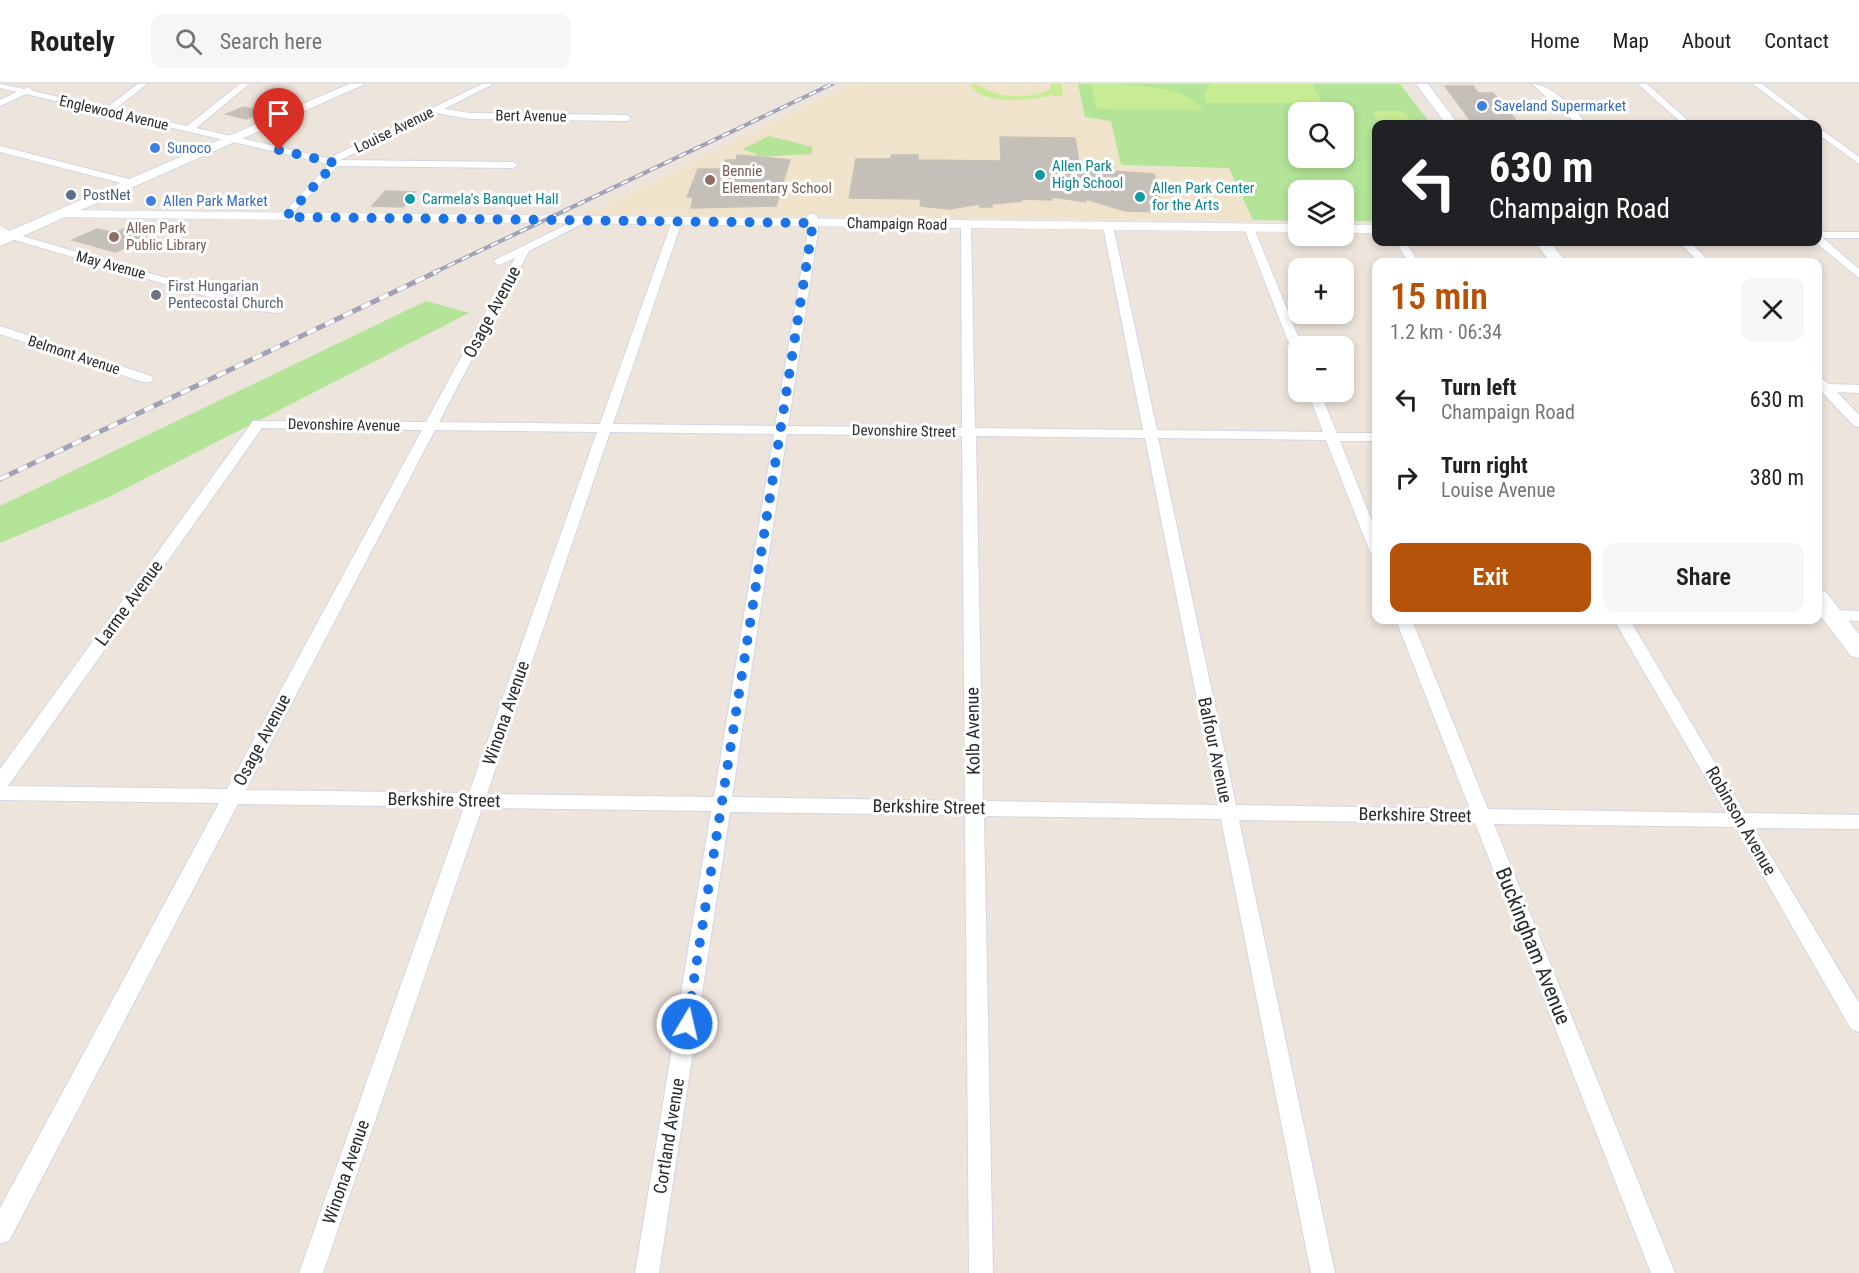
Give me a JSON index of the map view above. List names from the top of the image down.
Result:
{
  "streets": {
    "street": [
      "Englewood Avenue",
      "Bert Avenue",
      "Louise Avenue",
      "Champaign Road",
      "May Avenue",
      "Osage Avenue",
      "Belmont Avenue",
      "Devonshire Avenue",
      "Devonshire Street",
      "Larme Avenue",
      "Winona Avenue",
      "Kolb Avenue",
      "Balfour Avenue",
      "Berkshire Street",
      "Robinson Avenue",
      "Buckingham Avenue",
      "Cortland Avenue"
    ]
  },
  "crossings": [
    ["Englewood Avenue", "Louise Avenue"],
    ["Bert Avenue", "Louise Avenue"],
    ["Louise Avenue", "Champaign Road"],
    ["Champaign Road", "Osage Avenue"],
    ["Champaign Road", "Winona Avenue"],
    ["Champaign Road", "Kolb Avenue"],
    ["Champaign Road", "Balfour Avenue"],
    ["Champaign Road", "Cortland Avenue"],
    ["Osage Avenue", "Devonshire Avenue"],
    ["Osage Avenue", "Devonshire Street"],
    ["Osage Avenue", "Berkshire Street"],
    ["Devonshire Avenue", "Devonshire Street"],
    ["Devonshire Avenue", "Larme Avenue"],
    ["Devonshire Street", "Winona Avenue"],
    ["Devonshire Street", "Kolb Avenue"],
    ["Devonshire Street", "Balfour Avenue"],
    ["Devonshire Street", "Cortland Avenue"],
    ["Winona Avenue", "Berkshire Street"],
    ["Kolb Avenue", "Berkshire Street"],
    ["Balfour Avenue", "Berkshire Street"],
    ["Berkshire Street", "Robinson Avenue"],
    ["Berkshire Street", "Buckingham Avenue"],
    ["Berkshire Street", "Cortland Avenue"]
  ],
  "places": [
    "Saveland Supermarket",
    "Sunoco",
    "Allen Park High School",
    "Bennie Elementary School",
    "PostNet",
    "Allen Park Center for the Arts",
    "Carmela's Banquet Hall",
    "Allen Park Market",
    "Allen Park Public Library",
    "First Hungarian Pentecostal Church"
  ],
  "page": {
    "header": "Routely",
    "search": "Search here",
    "nav": [
      "Home",
      "Map",
      "About",
      "Contact"
    ],
    "map_buttons": ["+", "−"],
    "turn": ["630 m", "Champaign Road"],
    "heading": ["15 min", "1.2 km · 06:34"],
    "list": [
      {
        "name": "Turn left",
        "note": "Champaign Road",
        "value": "630 m"
      },
      {
        "name": "Turn right",
        "note": "Louise Avenue",
        "value": "380 m"
      }
    ],
    "buttons": ["Exit", "Share"]
  }
}
